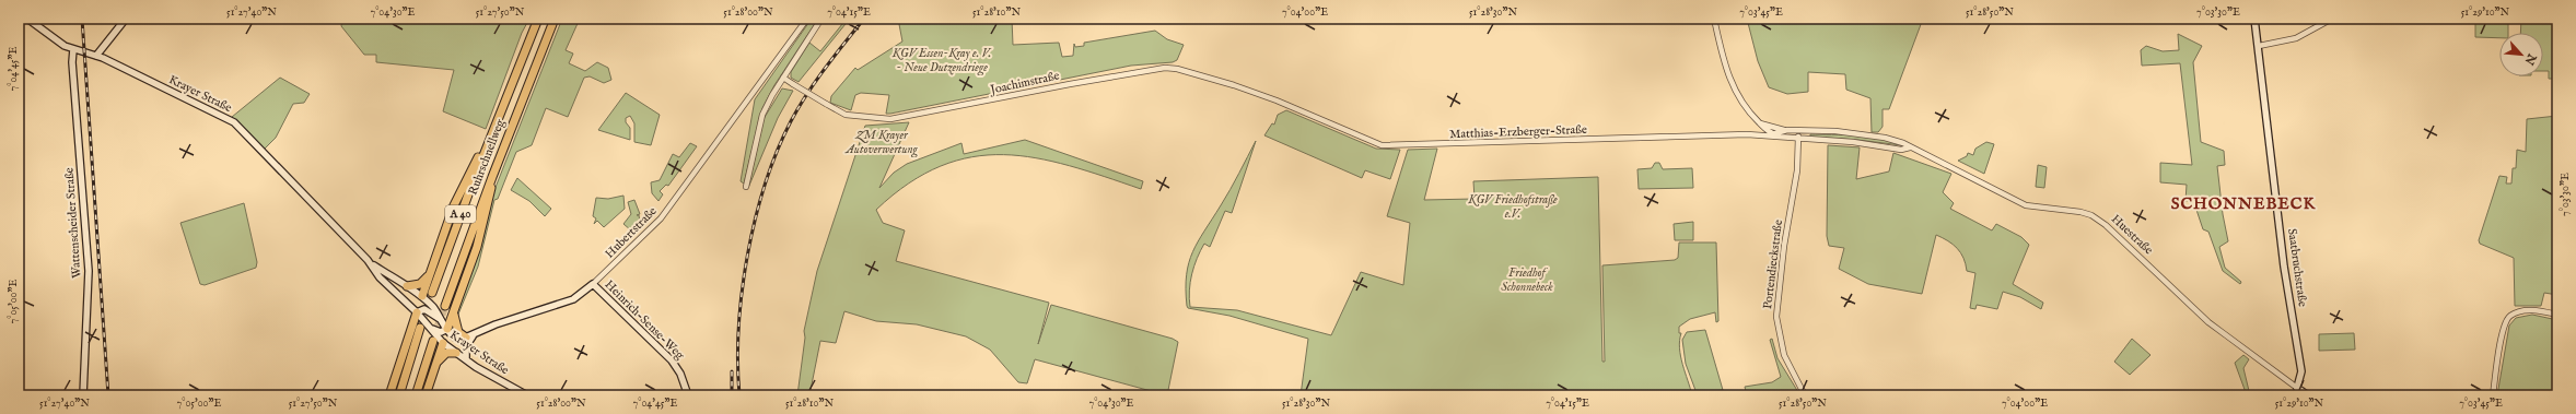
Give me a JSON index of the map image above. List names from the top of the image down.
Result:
{
  "streets": {
    "highway": ["Ruhrschnellweg", "A 40"],
    "main road": [
      "Krayer Straße",
      "Wattenscheider Straße",
      "Hubertstraße",
      "Huestraße",
      "Saatbruchstraße",
      "Heinrich-Sense-Weg"
    ],
    "street": ["Joachimstraße", "Matthias-Erzberger-Straße", "Portendieckstraße"]
  },
  "crossings": [
    ["Joachimstraße", "Matthias-Erzberger-Straße"],
    ["Krayer Straße", "Wattenscheider Straße"],
    ["Matthias-Erzberger-Straße", "Huestraße"],
    ["Matthias-Erzberger-Straße", "Portendieckstraße"],
    ["Hubertstraße", "Heinrich-Sense-Weg"],
    ["Huestraße", "Portendieckstraße"],
    ["Huestraße", "Saatbruchstraße"]
  ],
  "districts": ["SCHONNEBECK"],
  "parks": [
    "KGV Essen-Kray e. V. - Neue Dutzendriege",
    "ZM Krayer Autoverwertung",
    "KGV Friedhofstraße e.V.",
    "Friedhof Schonnebeck"
  ],
  "north": "bottom right",
  "coordinates": [
    "51°27'40\"N",
    "7°04'30\"E",
    "51°27'50\"N",
    "51°28'00\"N",
    "7°04'15\"E",
    "51°28'10\"N",
    "7°04'00\"E",
    "51°28'30\"N",
    "7°03'45\"E",
    "51°28'50\"N",
    "7°03'30\"E",
    "51°29'10\"N",
    "7°04'45\"E",
    "7°05'00\"E"
  ]
}
